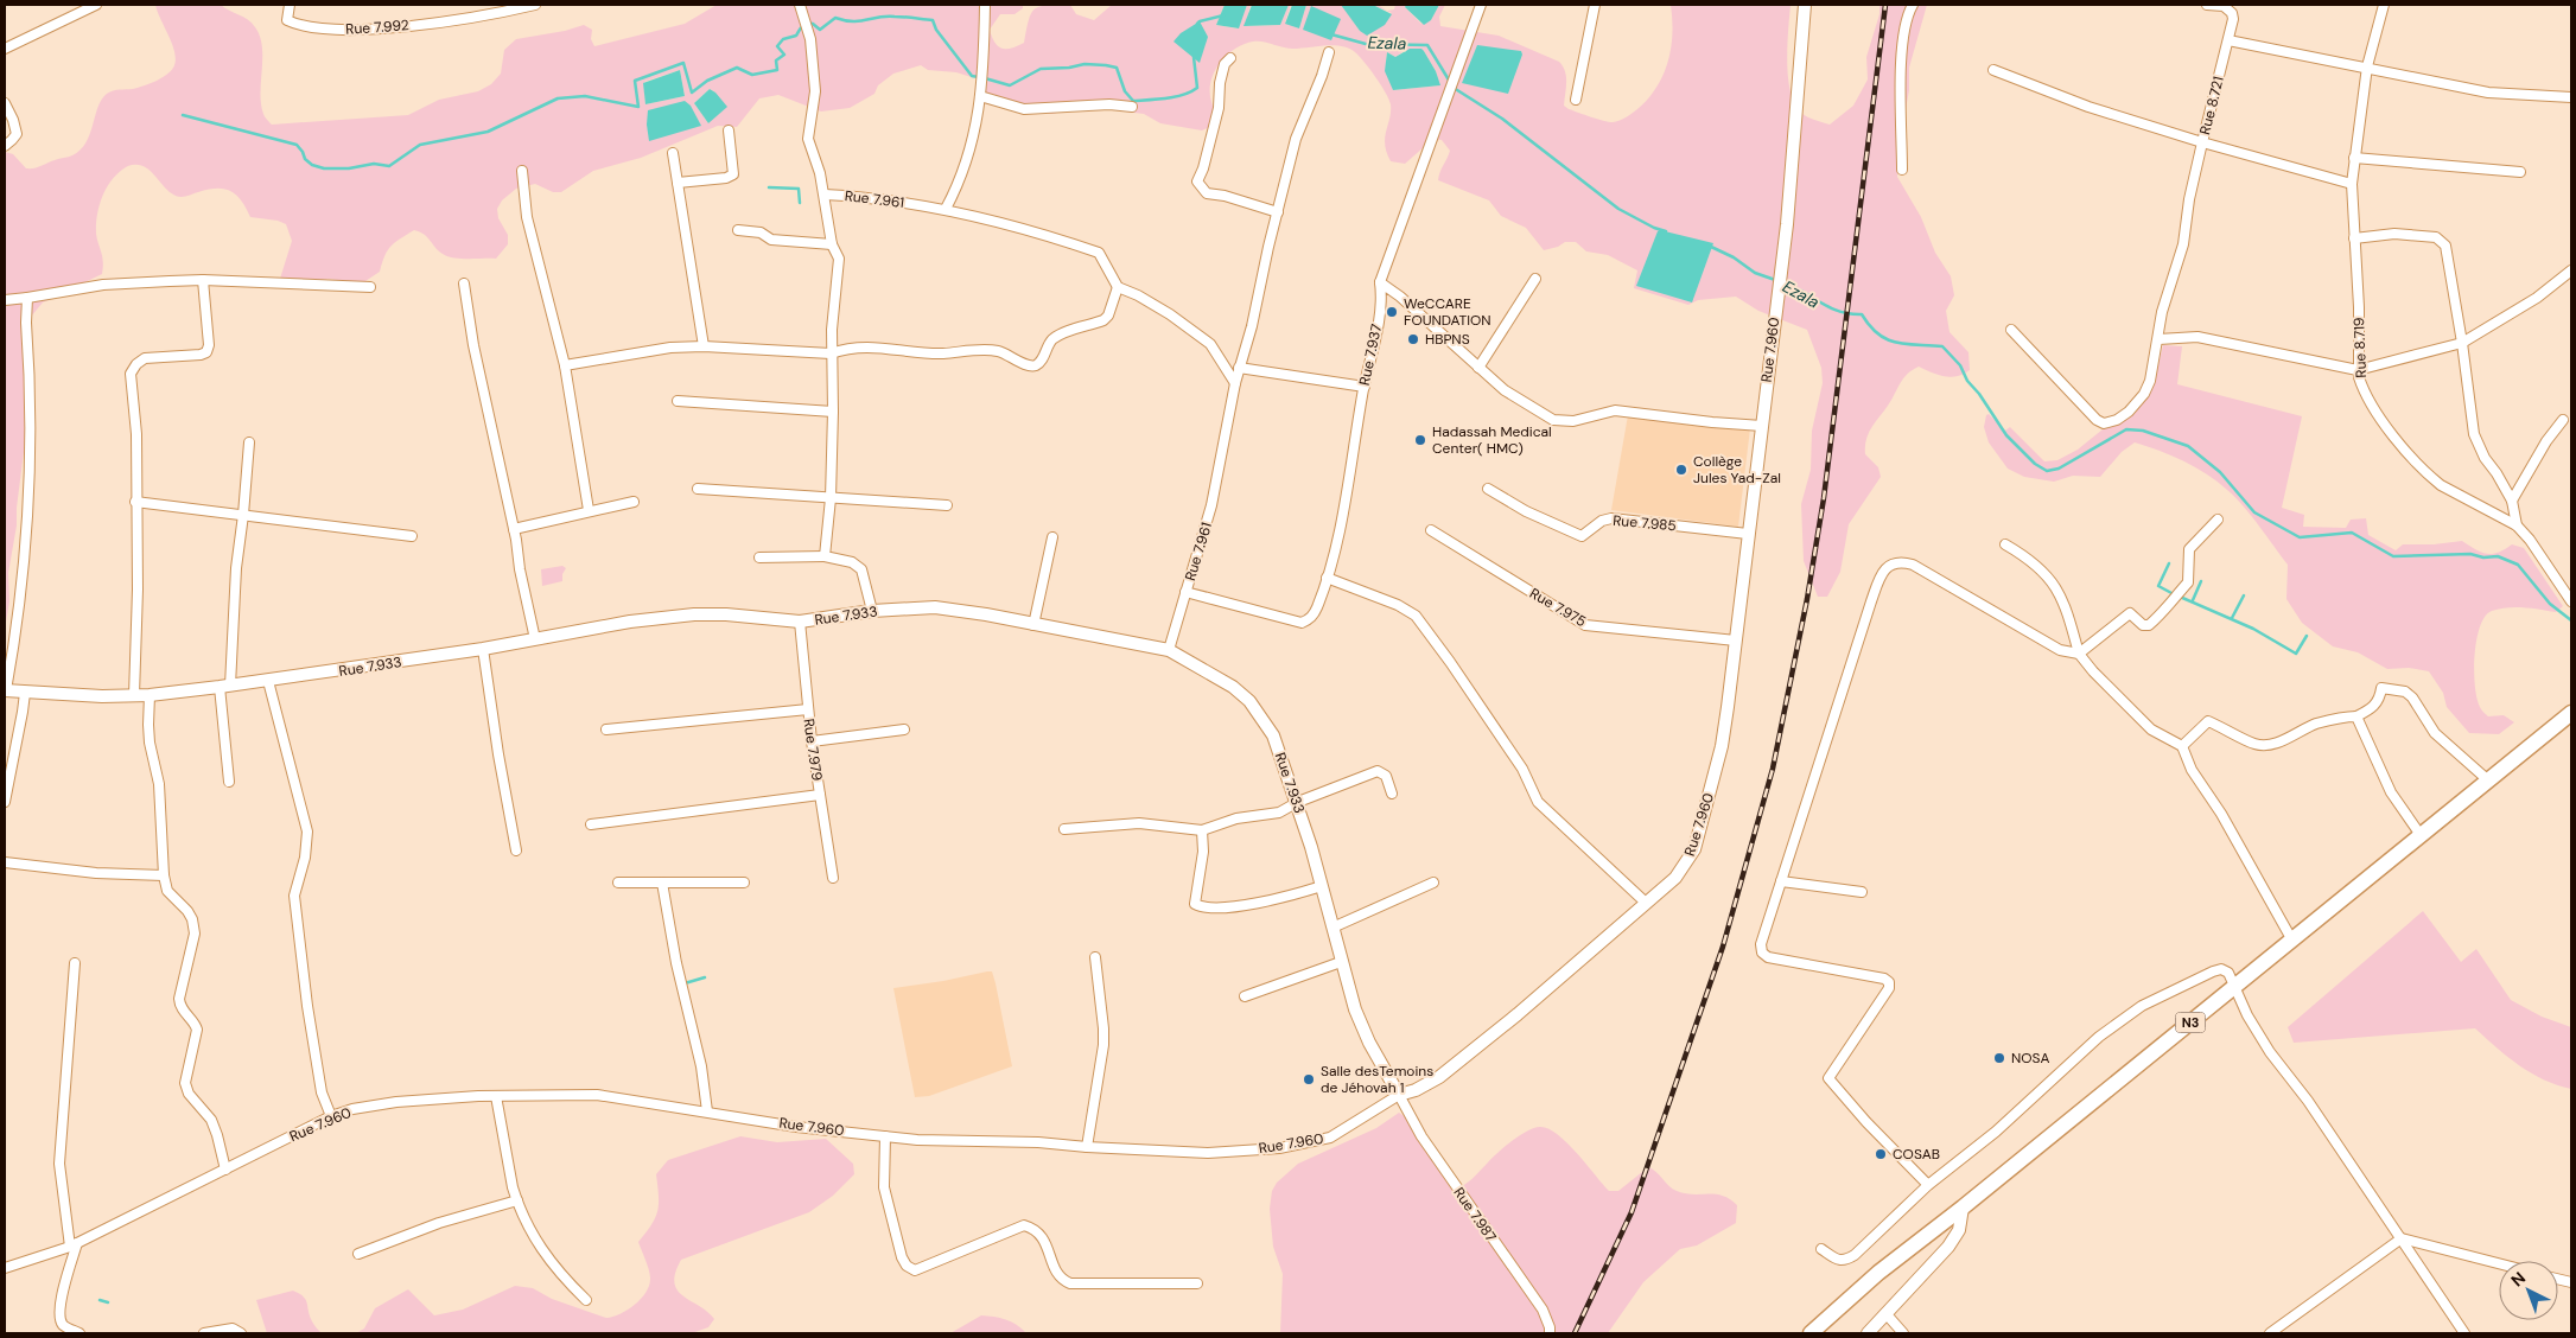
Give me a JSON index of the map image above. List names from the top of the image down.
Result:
{
  "streets": {
    "highway": ["N3"],
    "street": [
      "Rue 7.992",
      "Rue 8.721",
      "Rue 7.961",
      "Rue 8.719",
      "Rue 7.960",
      "Rue 7.937",
      "Rue 7.985",
      "Rue 7.975",
      "Rue 7.933",
      "Rue 7.979",
      "Rue 7.987"
    ]
  },
  "crossings": [
    ["Rue 8.721", "Rue 8.719"],
    ["Rue 7.961", "Rue 7.937"],
    ["Rue 7.961", "Rue 7.933"],
    ["Rue 7.960", "Rue 7.985"],
    ["Rue 7.960", "Rue 7.975"],
    ["Rue 7.960", "Rue 7.933"],
    ["Rue 7.960", "Rue 7.987"],
    ["Rue 7.933", "Rue 7.979"],
    ["Rue 7.933", "Rue 7.987"]
  ],
  "water": ["Ezala"],
  "places": [
    "WeCCARE FOUNDATION",
    "HBPNS",
    "Hadassah Medical Center( HMC)",
    "Collège Jules Yad-Zal",
    "NOSA",
    "Salle desTemoins de Jéhovah 1",
    "COSAB"
  ],
  "north": "top left"
}
